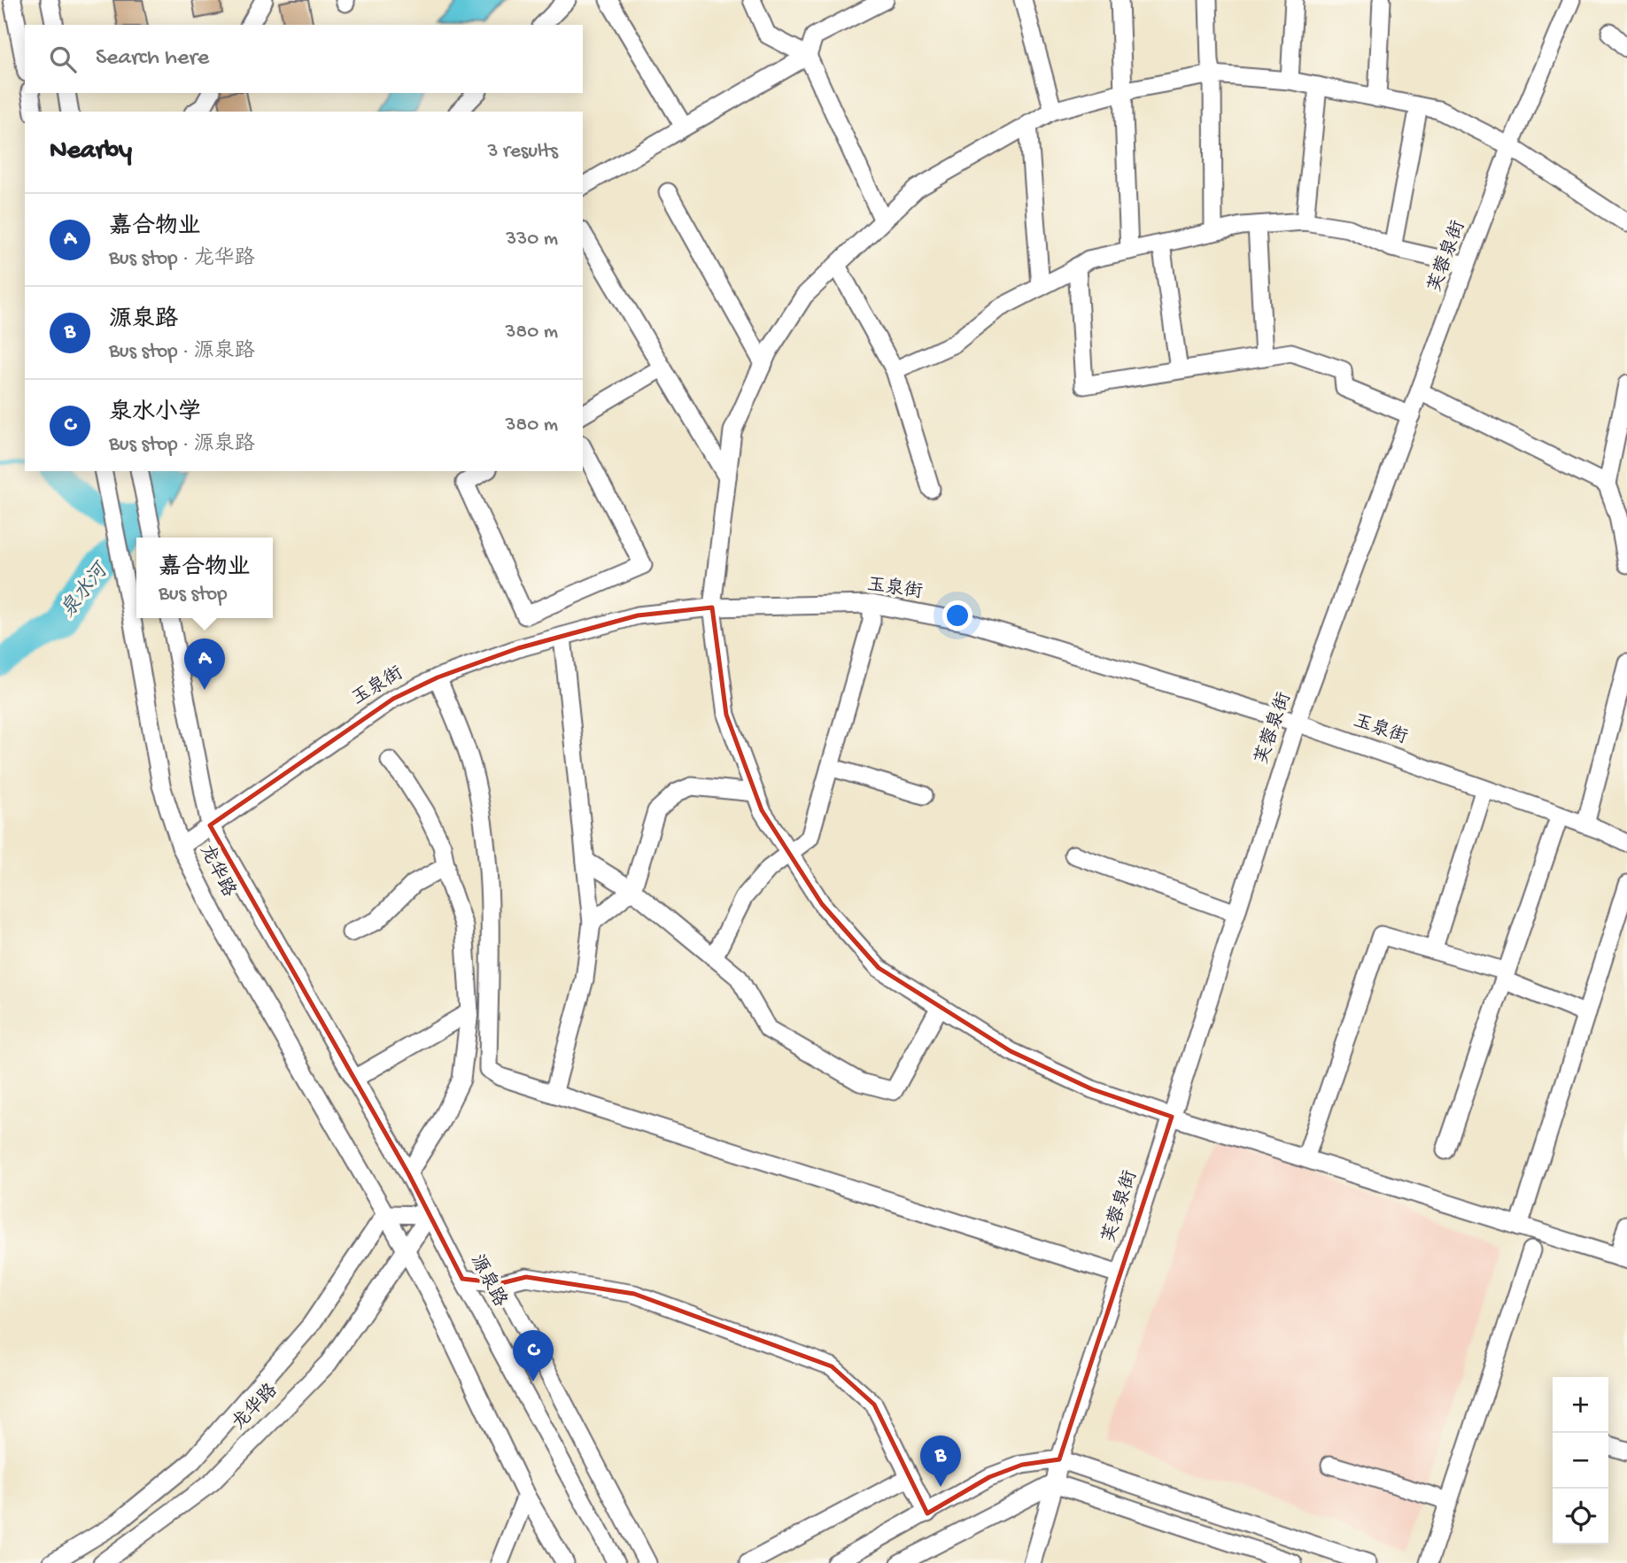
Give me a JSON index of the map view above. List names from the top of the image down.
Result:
{
  "streets": {
    "street": [
      "芙蓉泉街",
      "玉泉街",
      "龙华路",
      "源泉路"
    ]
  },
  "crossings": [
    ["芙蓉泉街", "玉泉街"],
    ["玉泉街", "龙华路"],
    ["龙华路", "源泉路"]
  ],
  "water": ["泉水河"],
  "page": {
    "search": "Search here",
    "heading": ["Nearby", "3 results"],
    "list": [
      {
        "mark": "A",
        "name": "嘉合物业",
        "note": "Bus stop · 龙华路",
        "value": "330 m"
      },
      {
        "mark": "B",
        "name": "源泉路",
        "note": "Bus stop · 源泉路",
        "value": "380 m"
      },
      {
        "mark": "C",
        "name": "泉水小学",
        "note": "Bus stop · 源泉路",
        "value": "380 m"
      }
    ],
    "popup": ["嘉合物业", "Bus stop"],
    "pins": ["A", "C", "B"],
    "map_buttons": ["+", "−"]
  }
}
